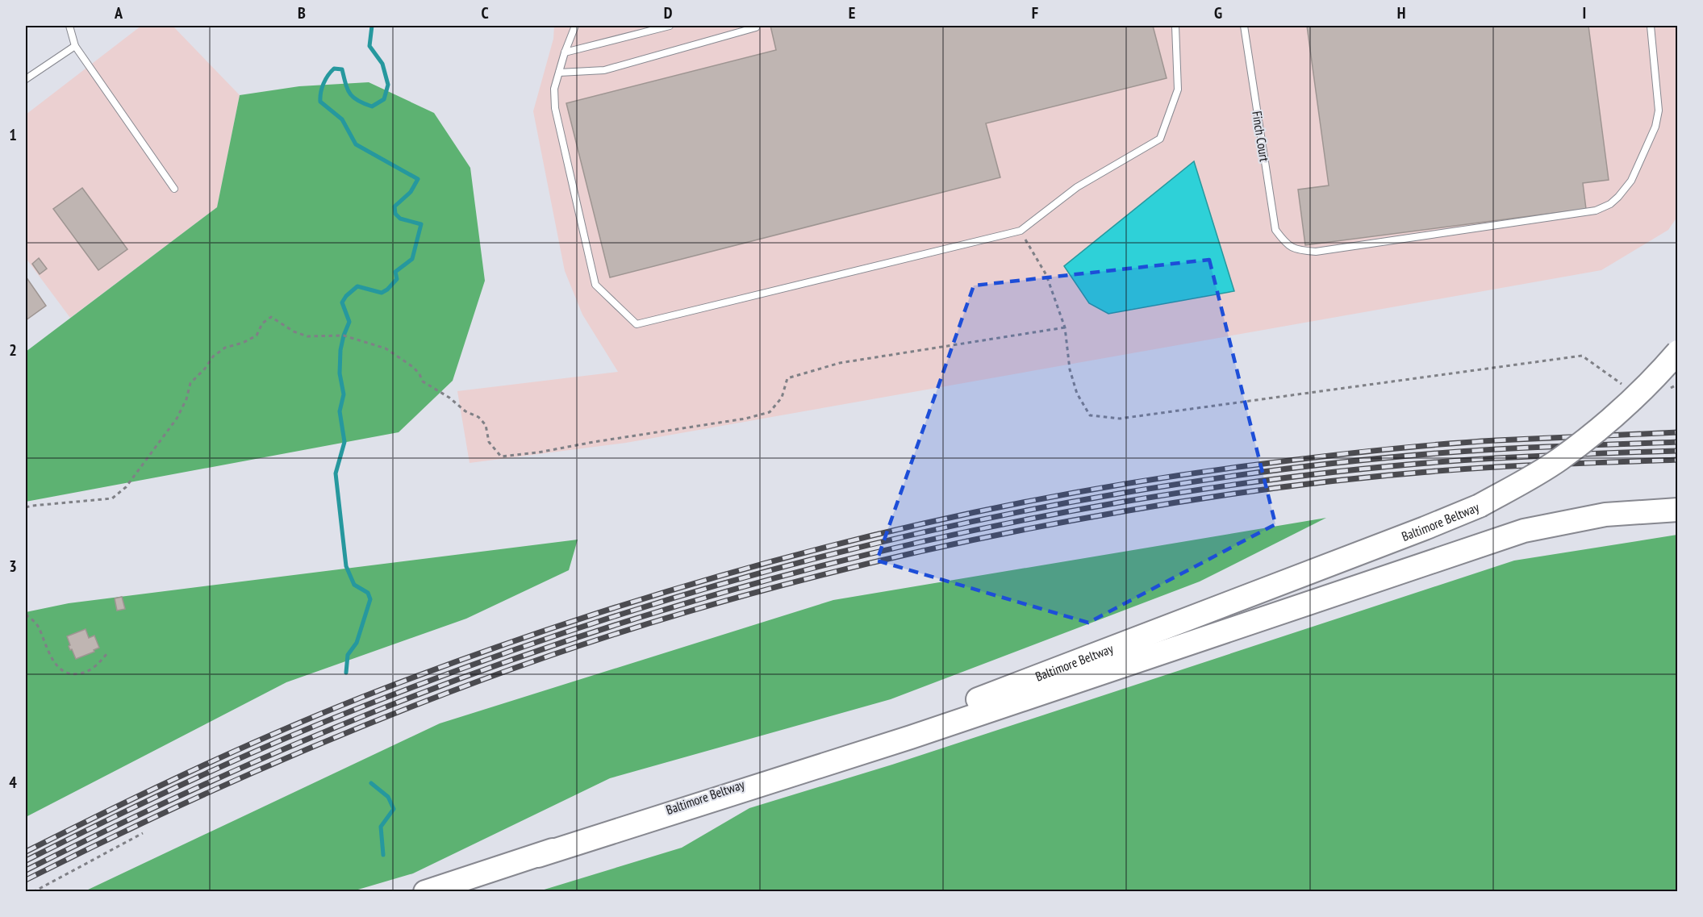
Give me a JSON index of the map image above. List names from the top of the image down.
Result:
{
  "streets": {
    "highway": ["Baltimore Beltway"],
    "lane": ["Finch Court"]
  },
  "grid": {
    "columns": [
      "A",
      "B",
      "C",
      "D",
      "E",
      "F",
      "G",
      "H",
      "I"
    ],
    "rows": [
      "1",
      "2",
      "3",
      "4"
    ]
  }
}
